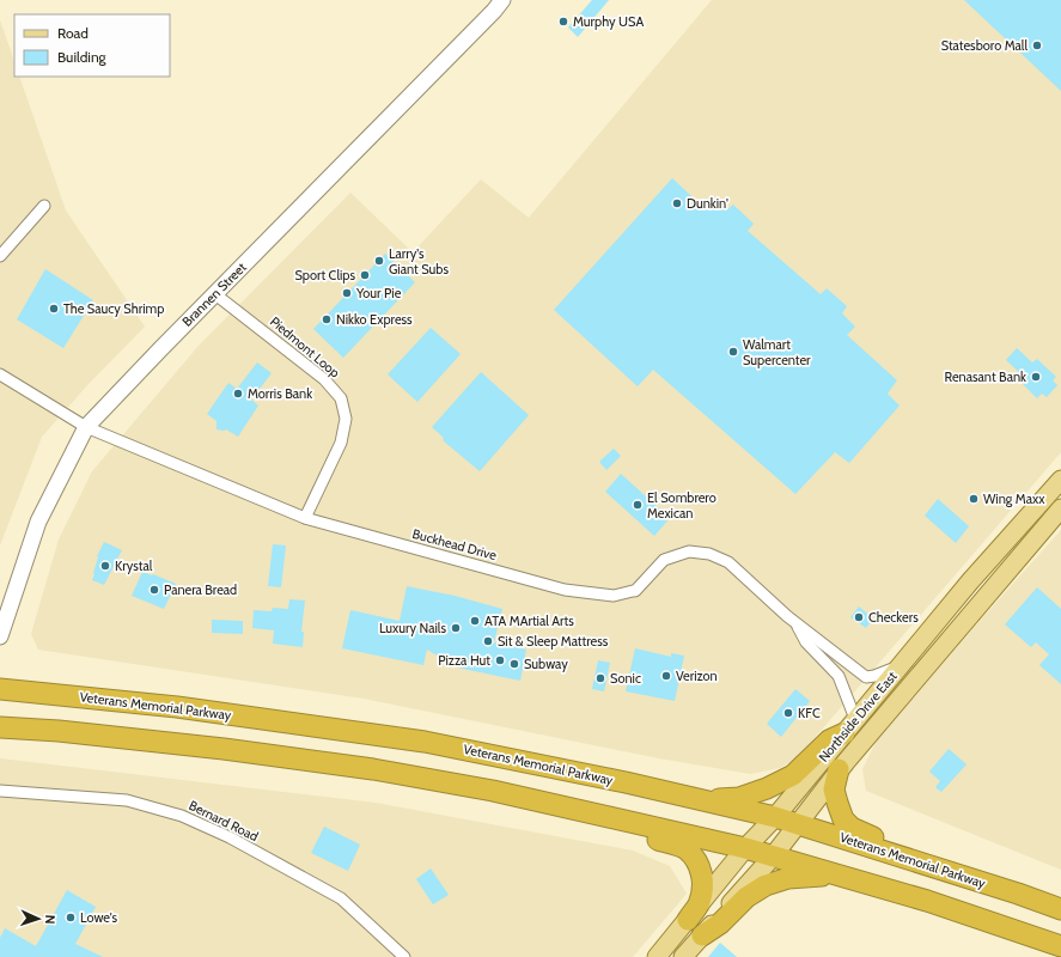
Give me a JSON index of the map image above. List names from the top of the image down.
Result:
{
  "streets": {
    "highway": ["Veterans Memorial Parkway"],
    "main road": ["Northside Drive East"],
    "street": [
      "Brannen Street",
      "Piedmont Loop",
      "Buckhead Drive",
      "Bernard Road"
    ]
  },
  "crossings": [
    ["Brannen Street", "Piedmont Loop"],
    ["Brannen Street", "Buckhead Drive"],
    ["Piedmont Loop", "Buckhead Drive"],
    ["Buckhead Drive", "Northside Drive East"],
    ["Veterans Memorial Parkway", "Northside Drive East"]
  ],
  "places": [
    "Murphy USA",
    "Statesboro Mall",
    "Dunkin'",
    "Larry's Giant Subs",
    "Sport Clips",
    "Your Pie",
    "The Saucy Shrimp",
    "Nikko Express",
    "Walmart Supercenter",
    "Renasant Bank",
    "Morris Bank",
    "Wing Maxx",
    "El Sombrero Mexican",
    "Krystal",
    "Panera Bread",
    "Checkers",
    "ATA MArtial Arts",
    "Luxury Nails",
    "Sit & Sleep Mattress",
    "Pizza Hut",
    "Subway",
    "Verizon",
    "Sonic",
    "KFC",
    "Lowe's"
  ],
  "legend": ["Road", "Building"],
  "north": "right"
}
